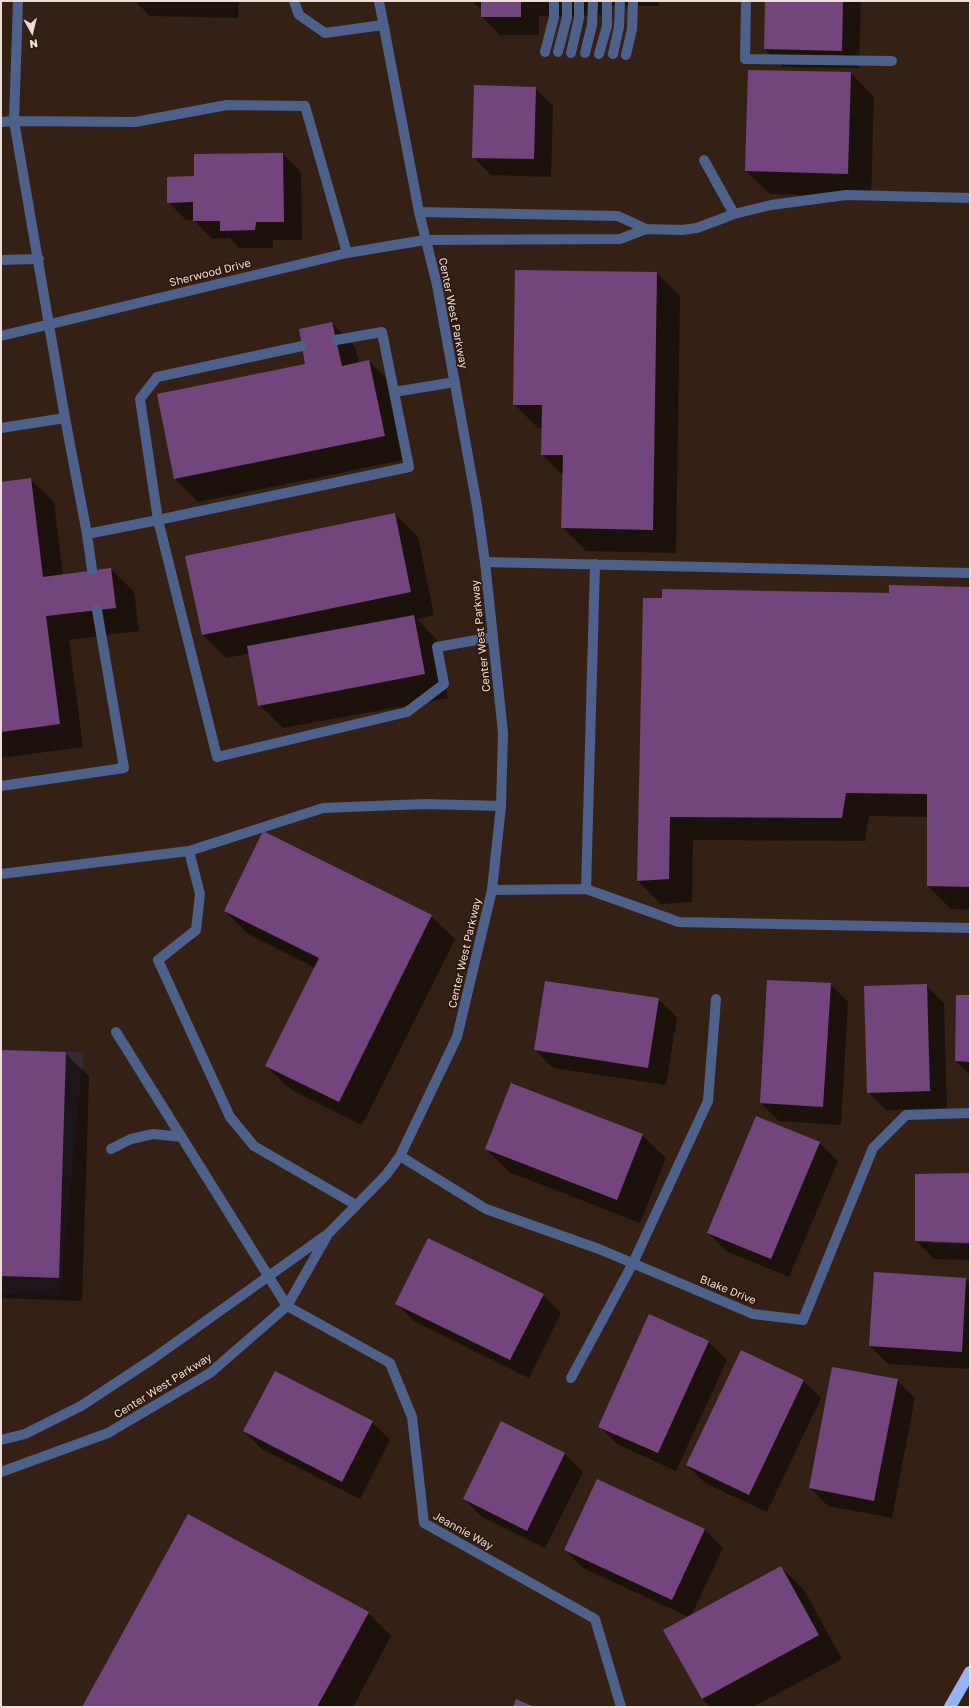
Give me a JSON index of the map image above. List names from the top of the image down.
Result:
{
  "streets": {
    "street": [
      "Sherwood Drive",
      "Center West Parkway",
      "Blake Drive",
      "Jeannie Way"
    ]
  },
  "crossings": [
    ["Sherwood Drive", "Center West Parkway"],
    ["Center West Parkway", "Blake Drive"],
    ["Center West Parkway", "Jeannie Way"]
  ],
  "north": "bottom"
}
